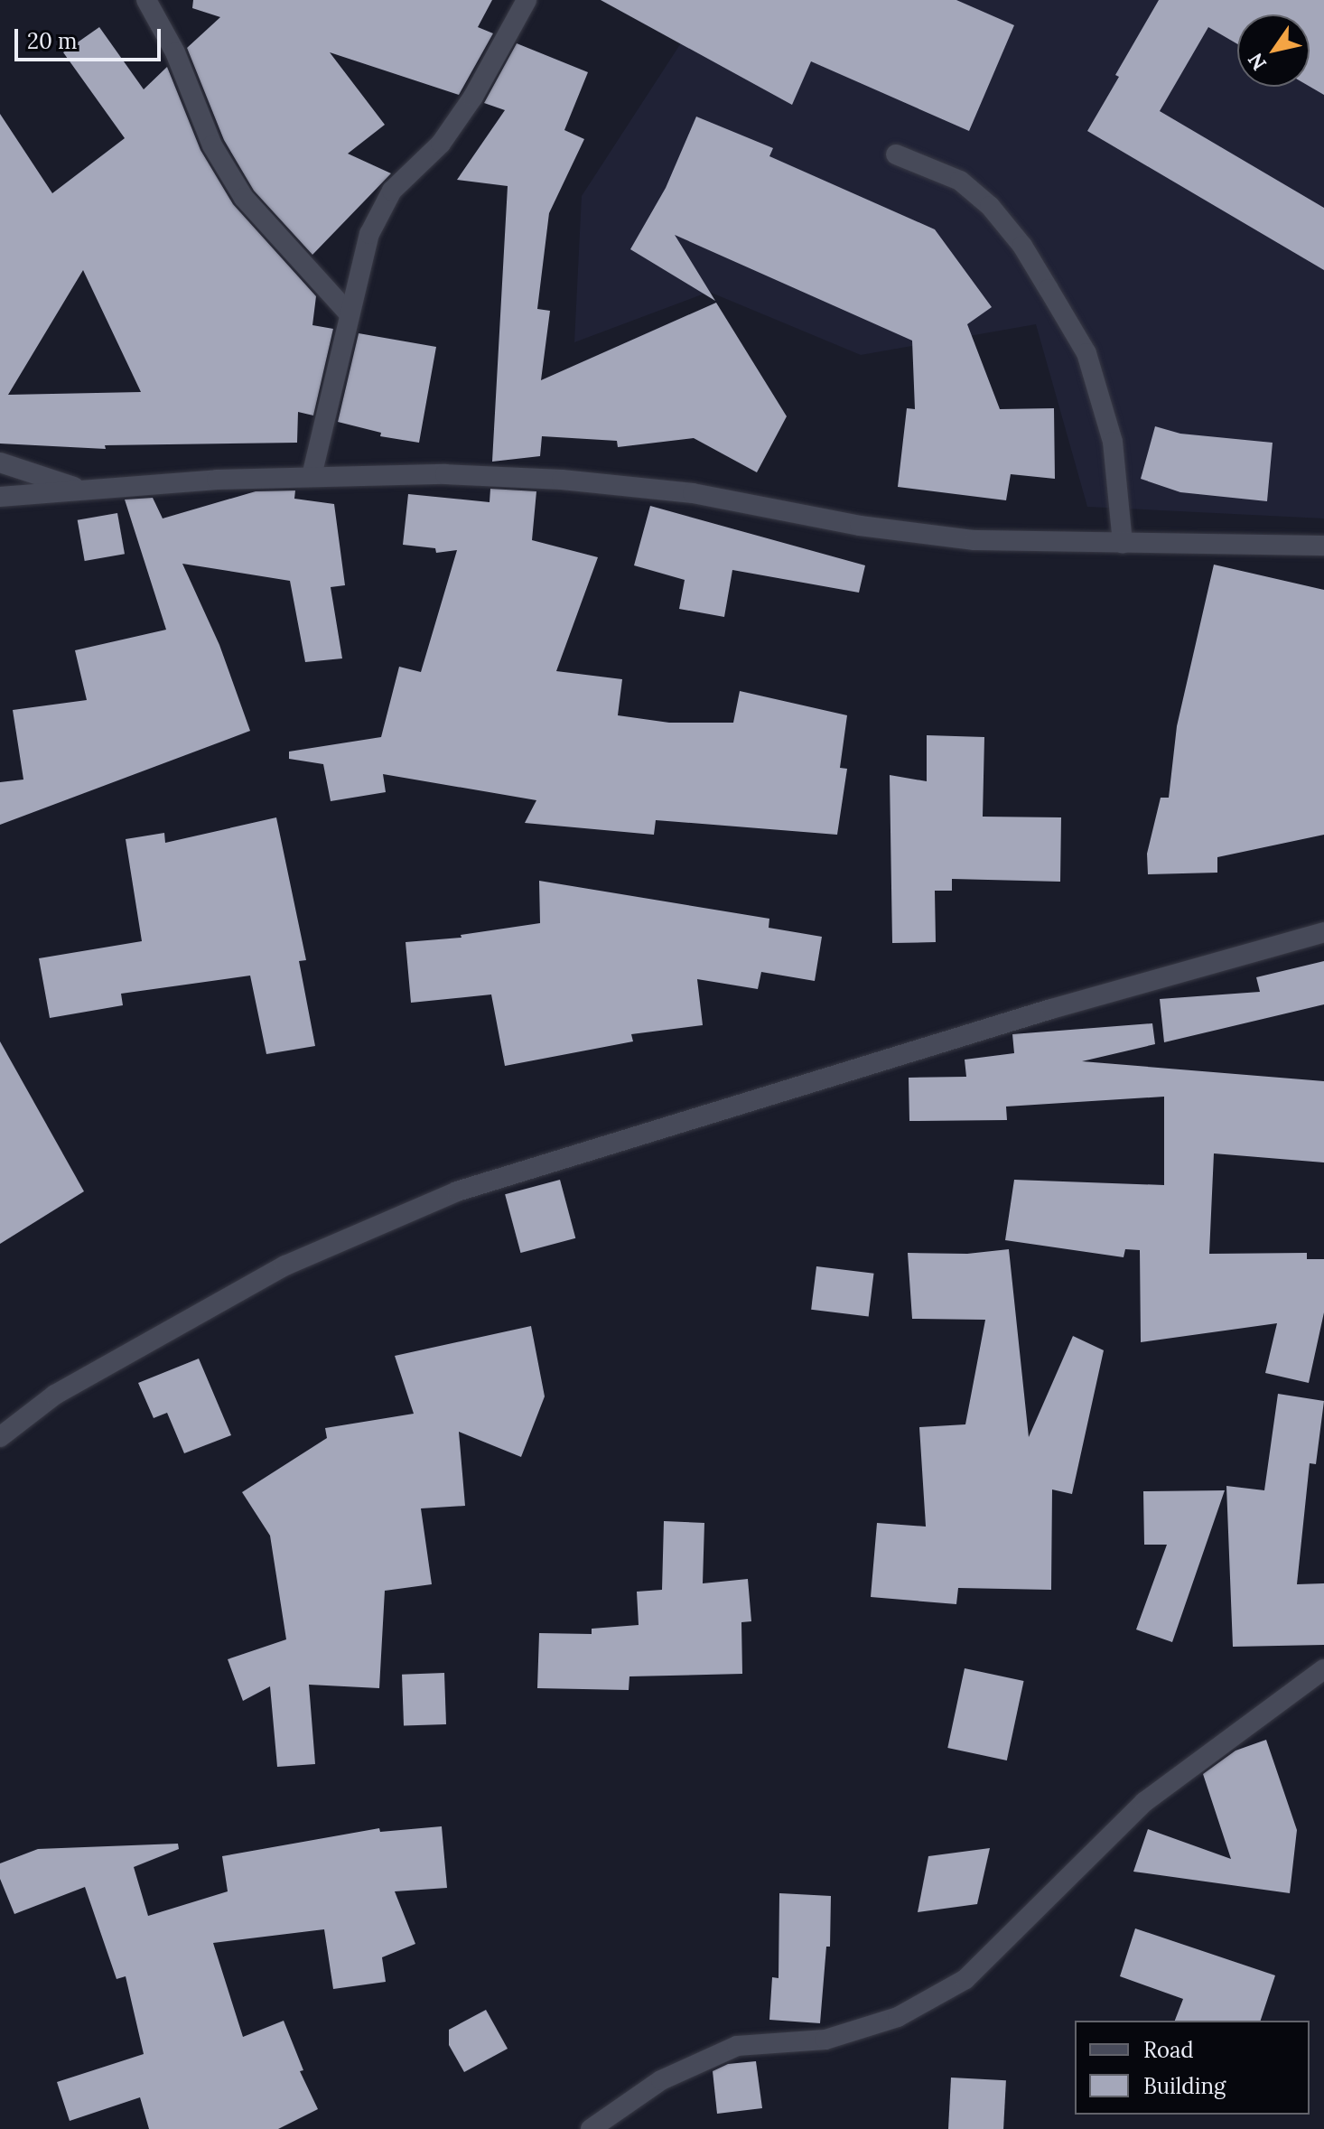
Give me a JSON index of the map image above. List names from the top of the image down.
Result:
{
  "legend": ["Road", "Building"],
  "scale_bar": "20 m",
  "north": "bottom left"
}
